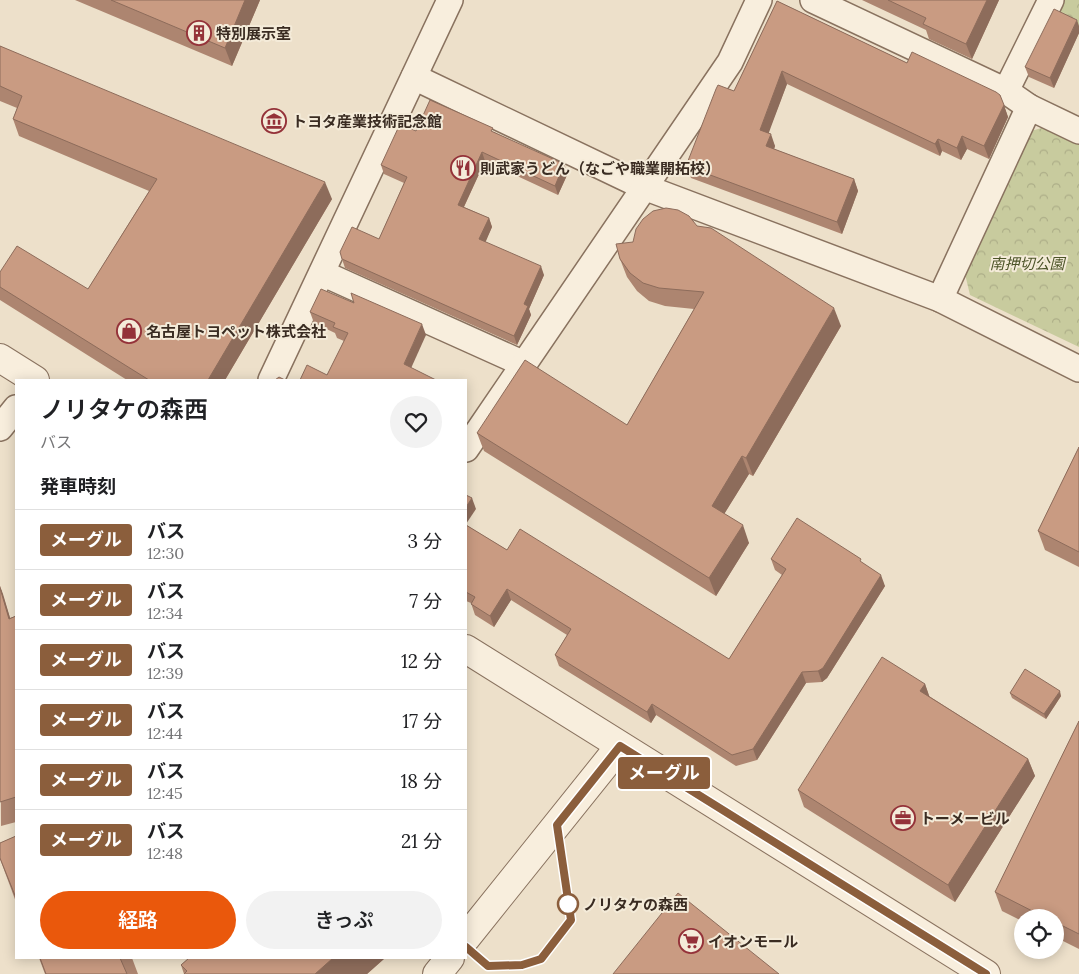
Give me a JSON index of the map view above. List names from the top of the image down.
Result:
{
  "parks": ["南押切公園"],
  "places": {
    "building": ["特別展示室"],
    "museum": ["トヨタ産業技術記念館"],
    "restaurant": ["則武家うどん（なごや職業開拓校）"],
    "shop": ["名古屋トヨペット株式会社"],
    "office": ["トーメービル"],
    "other": ["ノリタケの森西"],
    "supermarket": ["イオンモール"]
  },
  "lines": ["bus line メーグル"],
  "page": {
    "on_map": "メーグル",
    "heading": [
      ["ノリタケの森西", "バス"],
      "発車時刻"
    ],
    "list": [
      {
        "mark": "メーグル",
        "name": "バス",
        "note": "12:30",
        "value": "3 分"
      },
      {
        "mark": "メーグル",
        "name": "バス",
        "note": "12:34",
        "value": "7 分"
      },
      {
        "mark": "メーグル",
        "name": "バス",
        "note": "12:39",
        "value": "12 分"
      },
      {
        "mark": "メーグル",
        "name": "バス",
        "note": "12:44",
        "value": "17 分"
      },
      {
        "mark": "メーグル",
        "name": "バス",
        "note": "12:45",
        "value": "18 分"
      },
      {
        "mark": "メーグル",
        "name": "バス",
        "note": "12:48",
        "value": "21 分"
      }
    ],
    "buttons": ["経路", "きっぷ"]
  }
}
